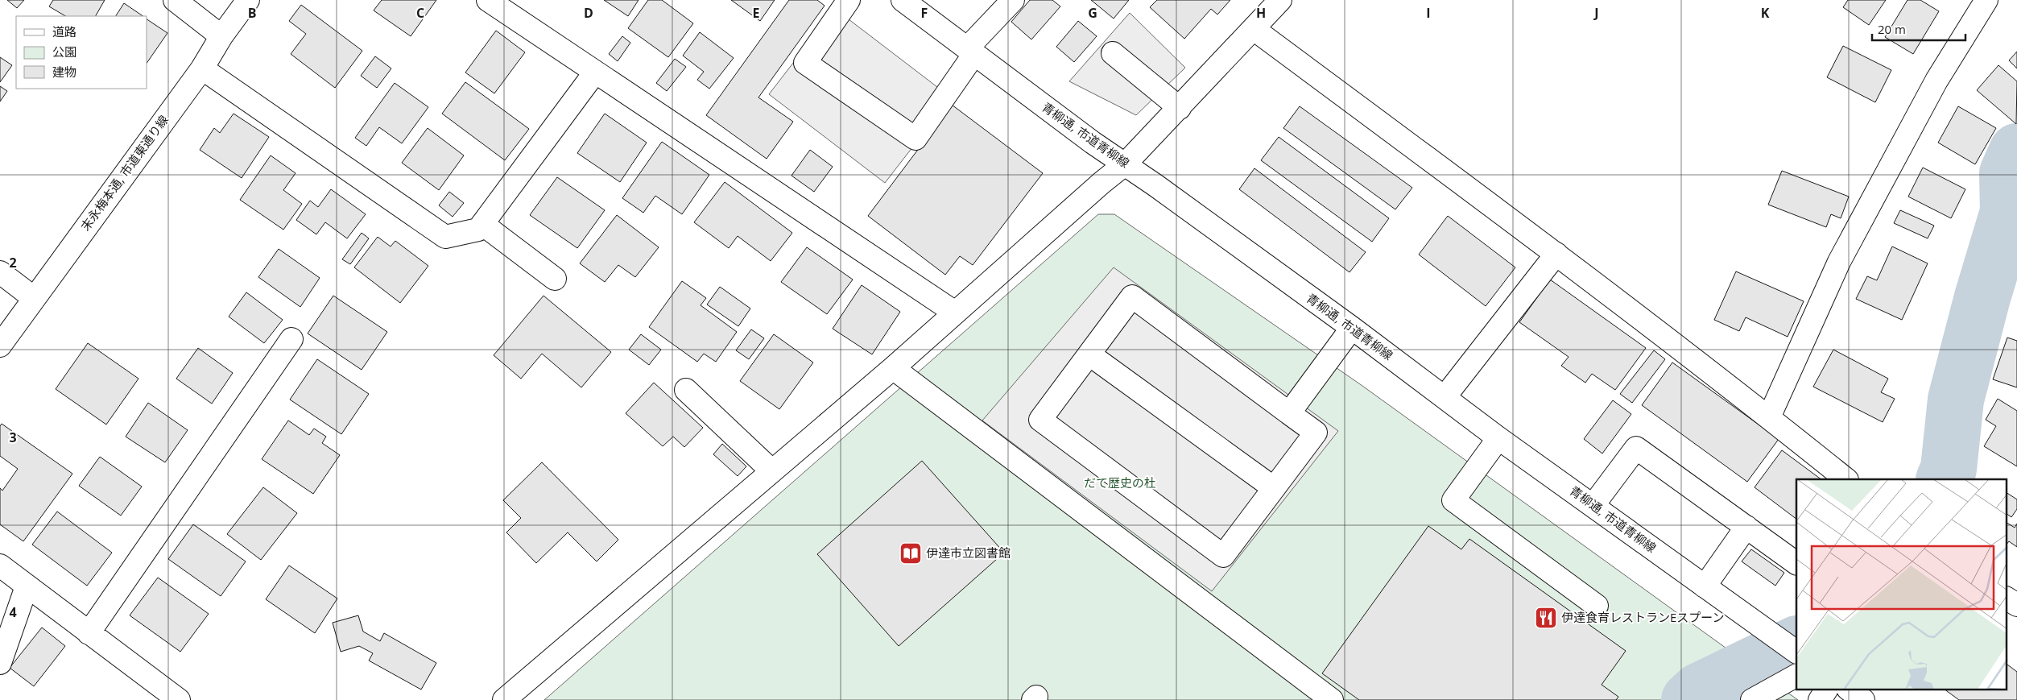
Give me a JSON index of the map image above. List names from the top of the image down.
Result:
{
  "streets": {
    "street": ["青柳通, 市道青柳線", "末永梅本通, 市道東通り線"]
  },
  "parks": ["だて歴史の杜"],
  "places": {
    "library": ["伊達市立図書館"],
    "restaurant": ["伊達食育レストランEスプーン"]
  },
  "legend": ["道路", "公園", "建物"],
  "scale_bar": "20 m",
  "grid": {
    "columns": [
      "B",
      "C",
      "D",
      "E",
      "F",
      "G",
      "H",
      "I",
      "J",
      "K"
    ],
    "rows": ["2", "3", "4"]
  }
}
